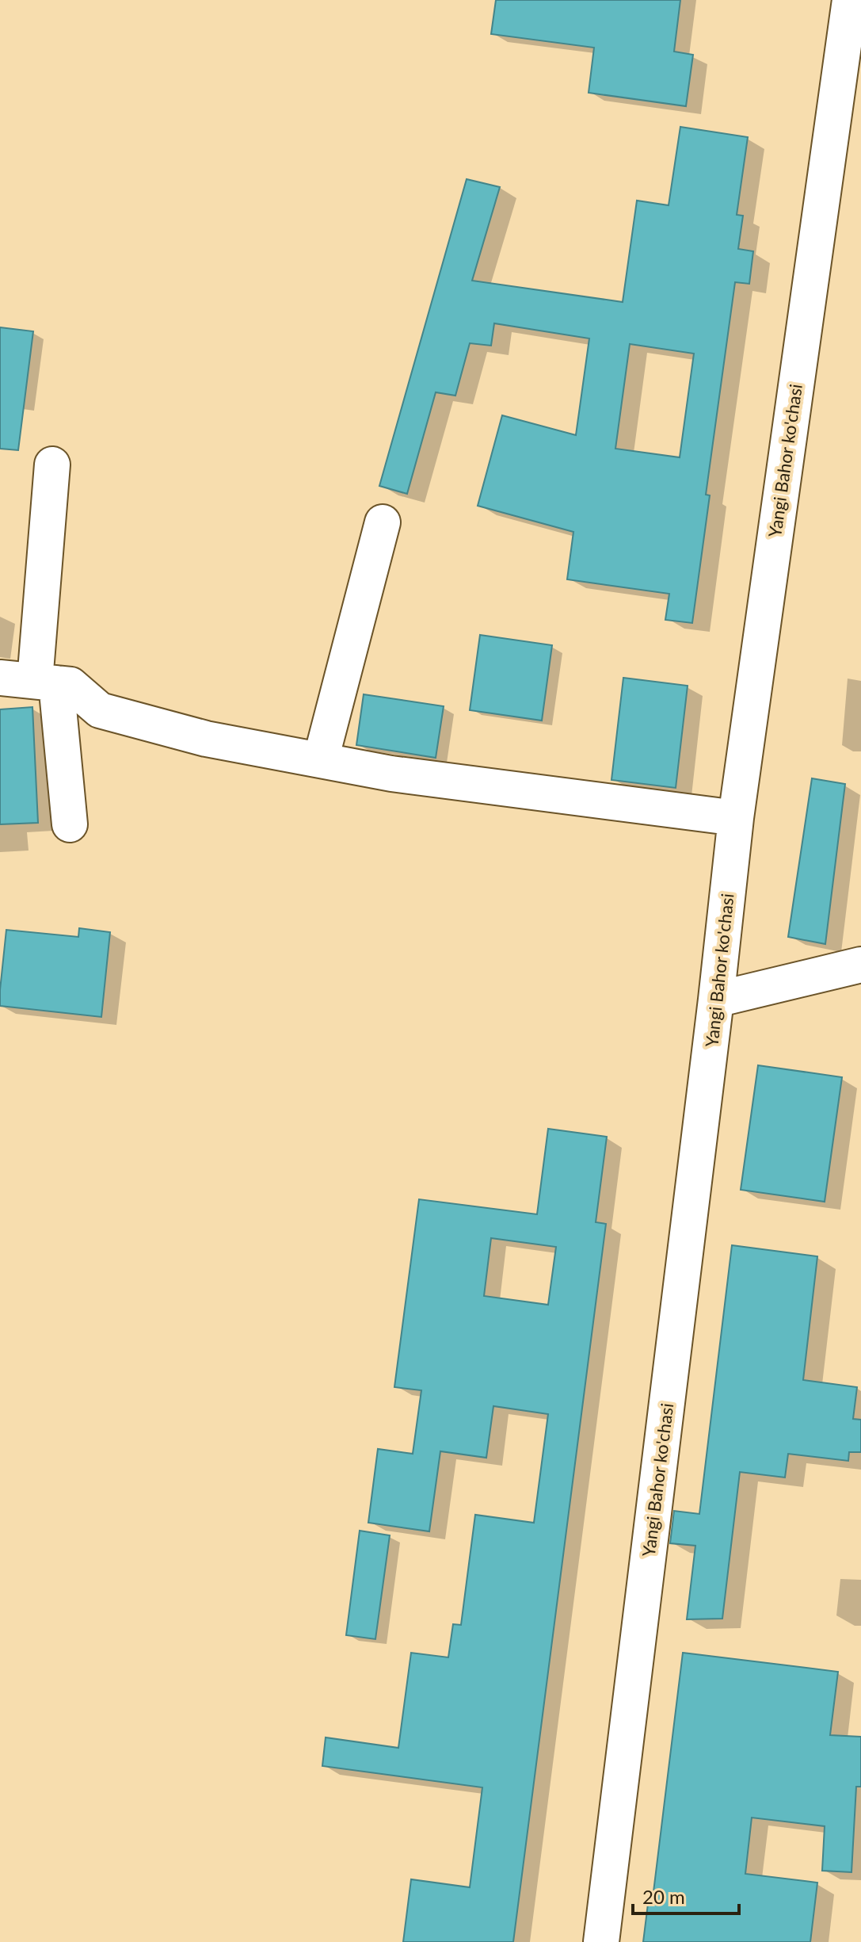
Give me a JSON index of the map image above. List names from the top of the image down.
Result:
{
  "streets": {
    "street": ["Yangi Bahor ko'chasi"]
  },
  "scale_bar": "20 m"
}
